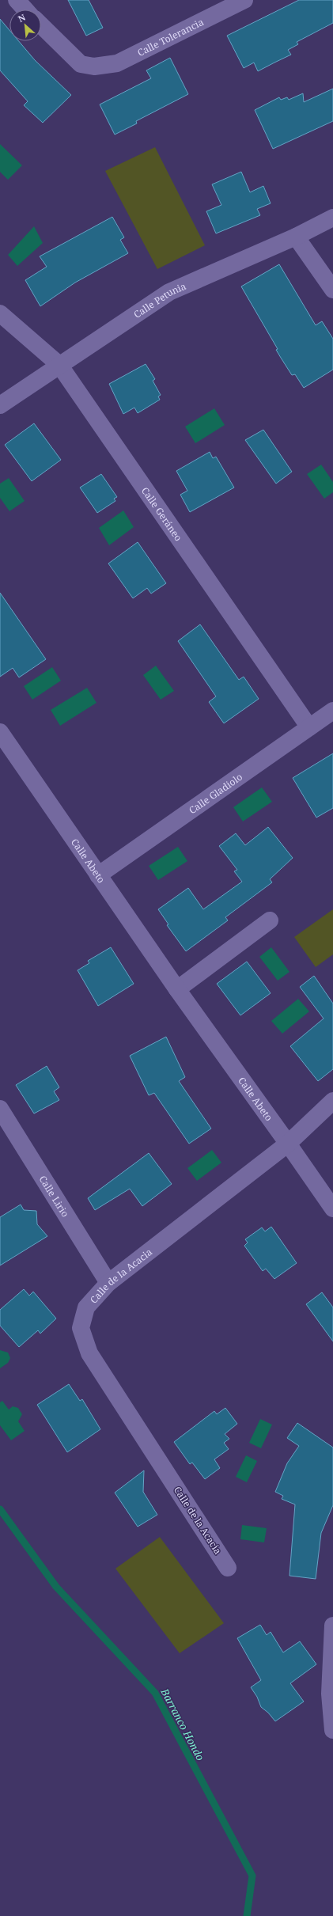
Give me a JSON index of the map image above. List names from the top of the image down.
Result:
{
  "streets": {
    "street": [
      "Calle Tolerancia",
      "Calle Petunia",
      "Calle Geráneo",
      "Calle Gladiolo",
      "Calle Abeto",
      "Calle Lirio",
      "Calle de la Acacia"
    ]
  },
  "crossings": [
    ["Calle Petunia", "Calle Geráneo"],
    ["Calle Geráneo", "Calle Gladiolo"],
    ["Calle Gladiolo", "Calle Abeto"],
    ["Calle Abeto", "Calle de la Acacia"],
    ["Calle Lirio", "Calle de la Acacia"]
  ],
  "water": ["Barranco Hondo"],
  "north": "top left"
}
